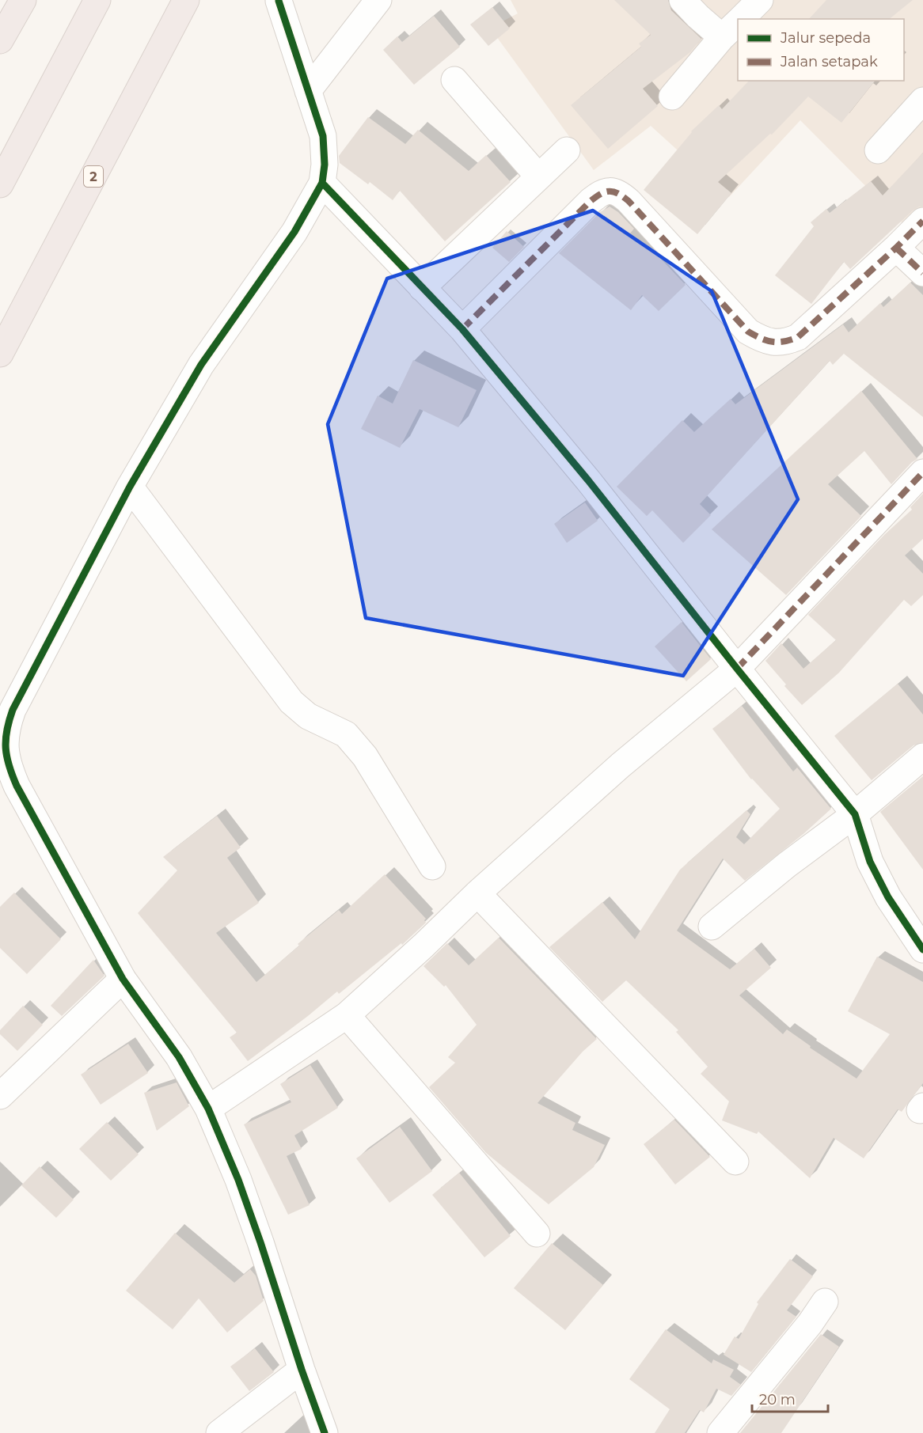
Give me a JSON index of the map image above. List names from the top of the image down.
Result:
{
  "streets": {
    "highway": ["2"]
  },
  "legend": ["Jalur sepeda", "Jalan setapak"],
  "scale_bar": "20 m"
}
